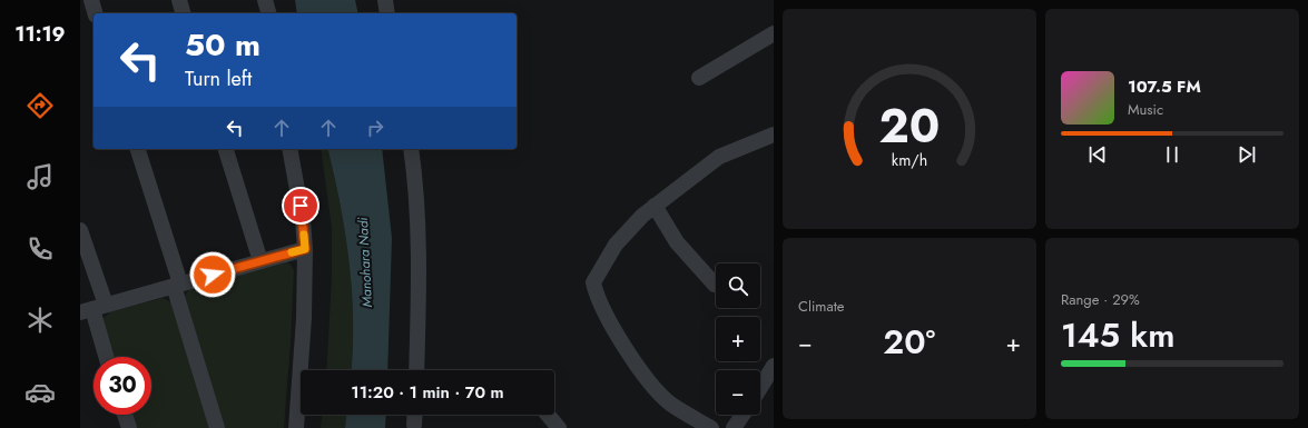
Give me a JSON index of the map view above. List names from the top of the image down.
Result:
{
  "water": ["Manohara Nadi"],
  "page": {
    "tabs": "11:19",
    "turn": ["50 m", "Turn left"],
    "song": ["107.5 FM", "Music"],
    "tile": [
      "Climate",
      ["Range · 29%", "145 km"]
    ],
    "map_buttons": ["+", "−"],
    "heat": ["−", "20°", "+"],
    "limit": "30",
    "trip": "11:20 · 1 min · 70 m",
    "gauge": ["20", "km/h"]
  }
}
